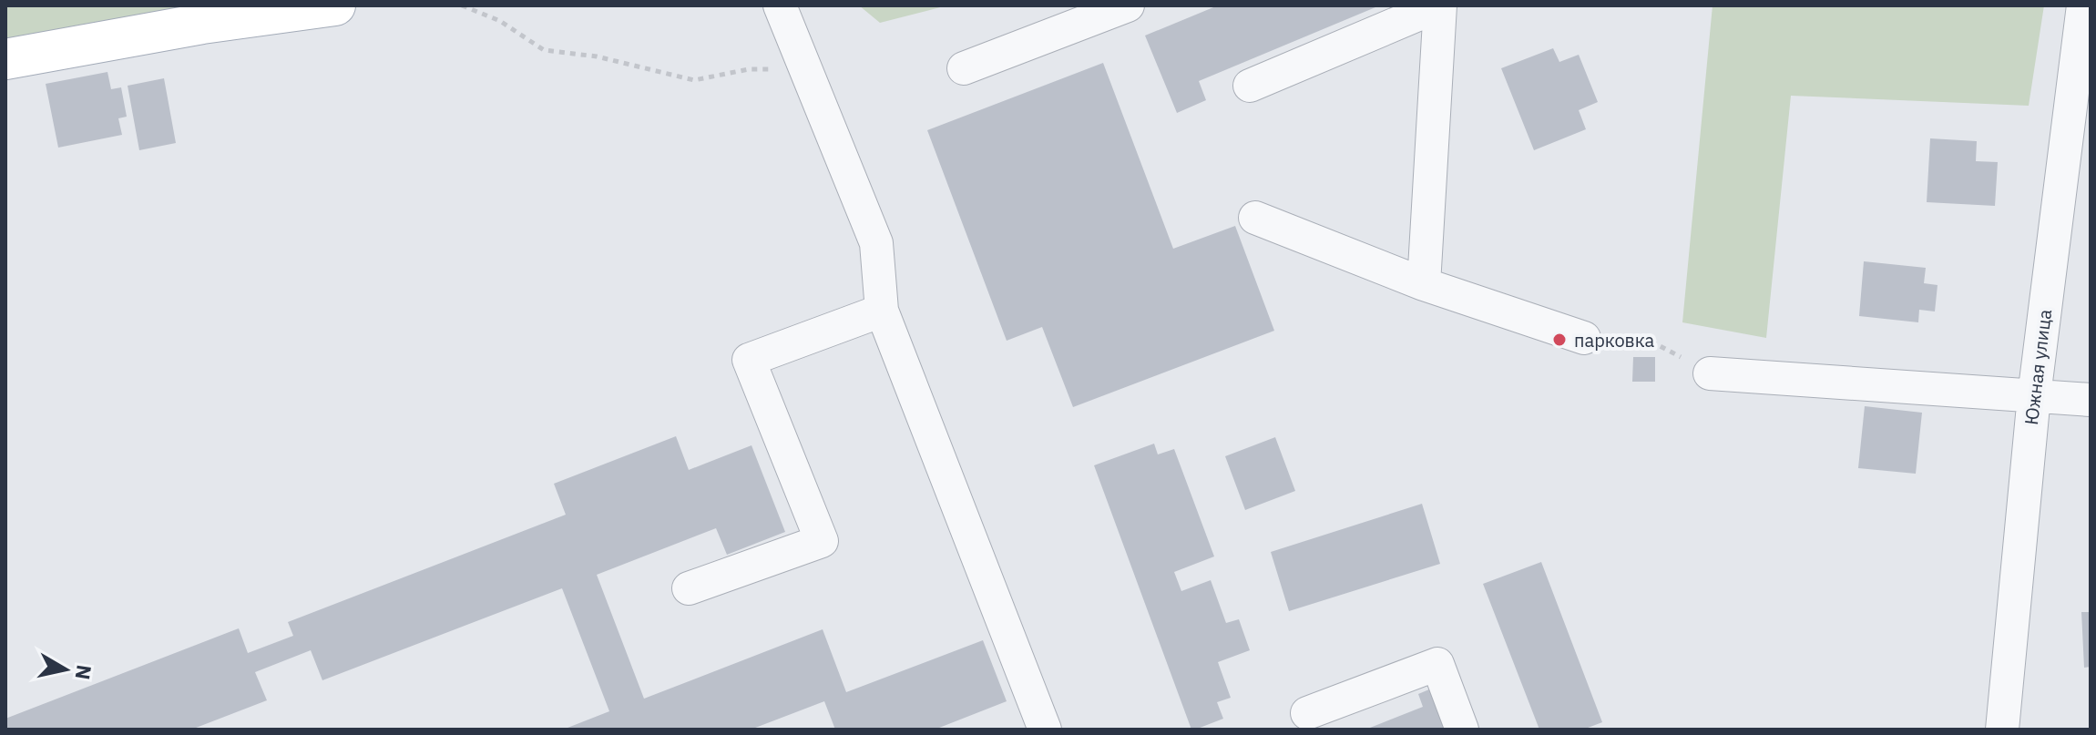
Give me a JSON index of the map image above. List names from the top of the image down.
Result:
{
  "streets": {
    "street": ["Южная улица"]
  },
  "places": ["парковка"],
  "north": "right"
}
